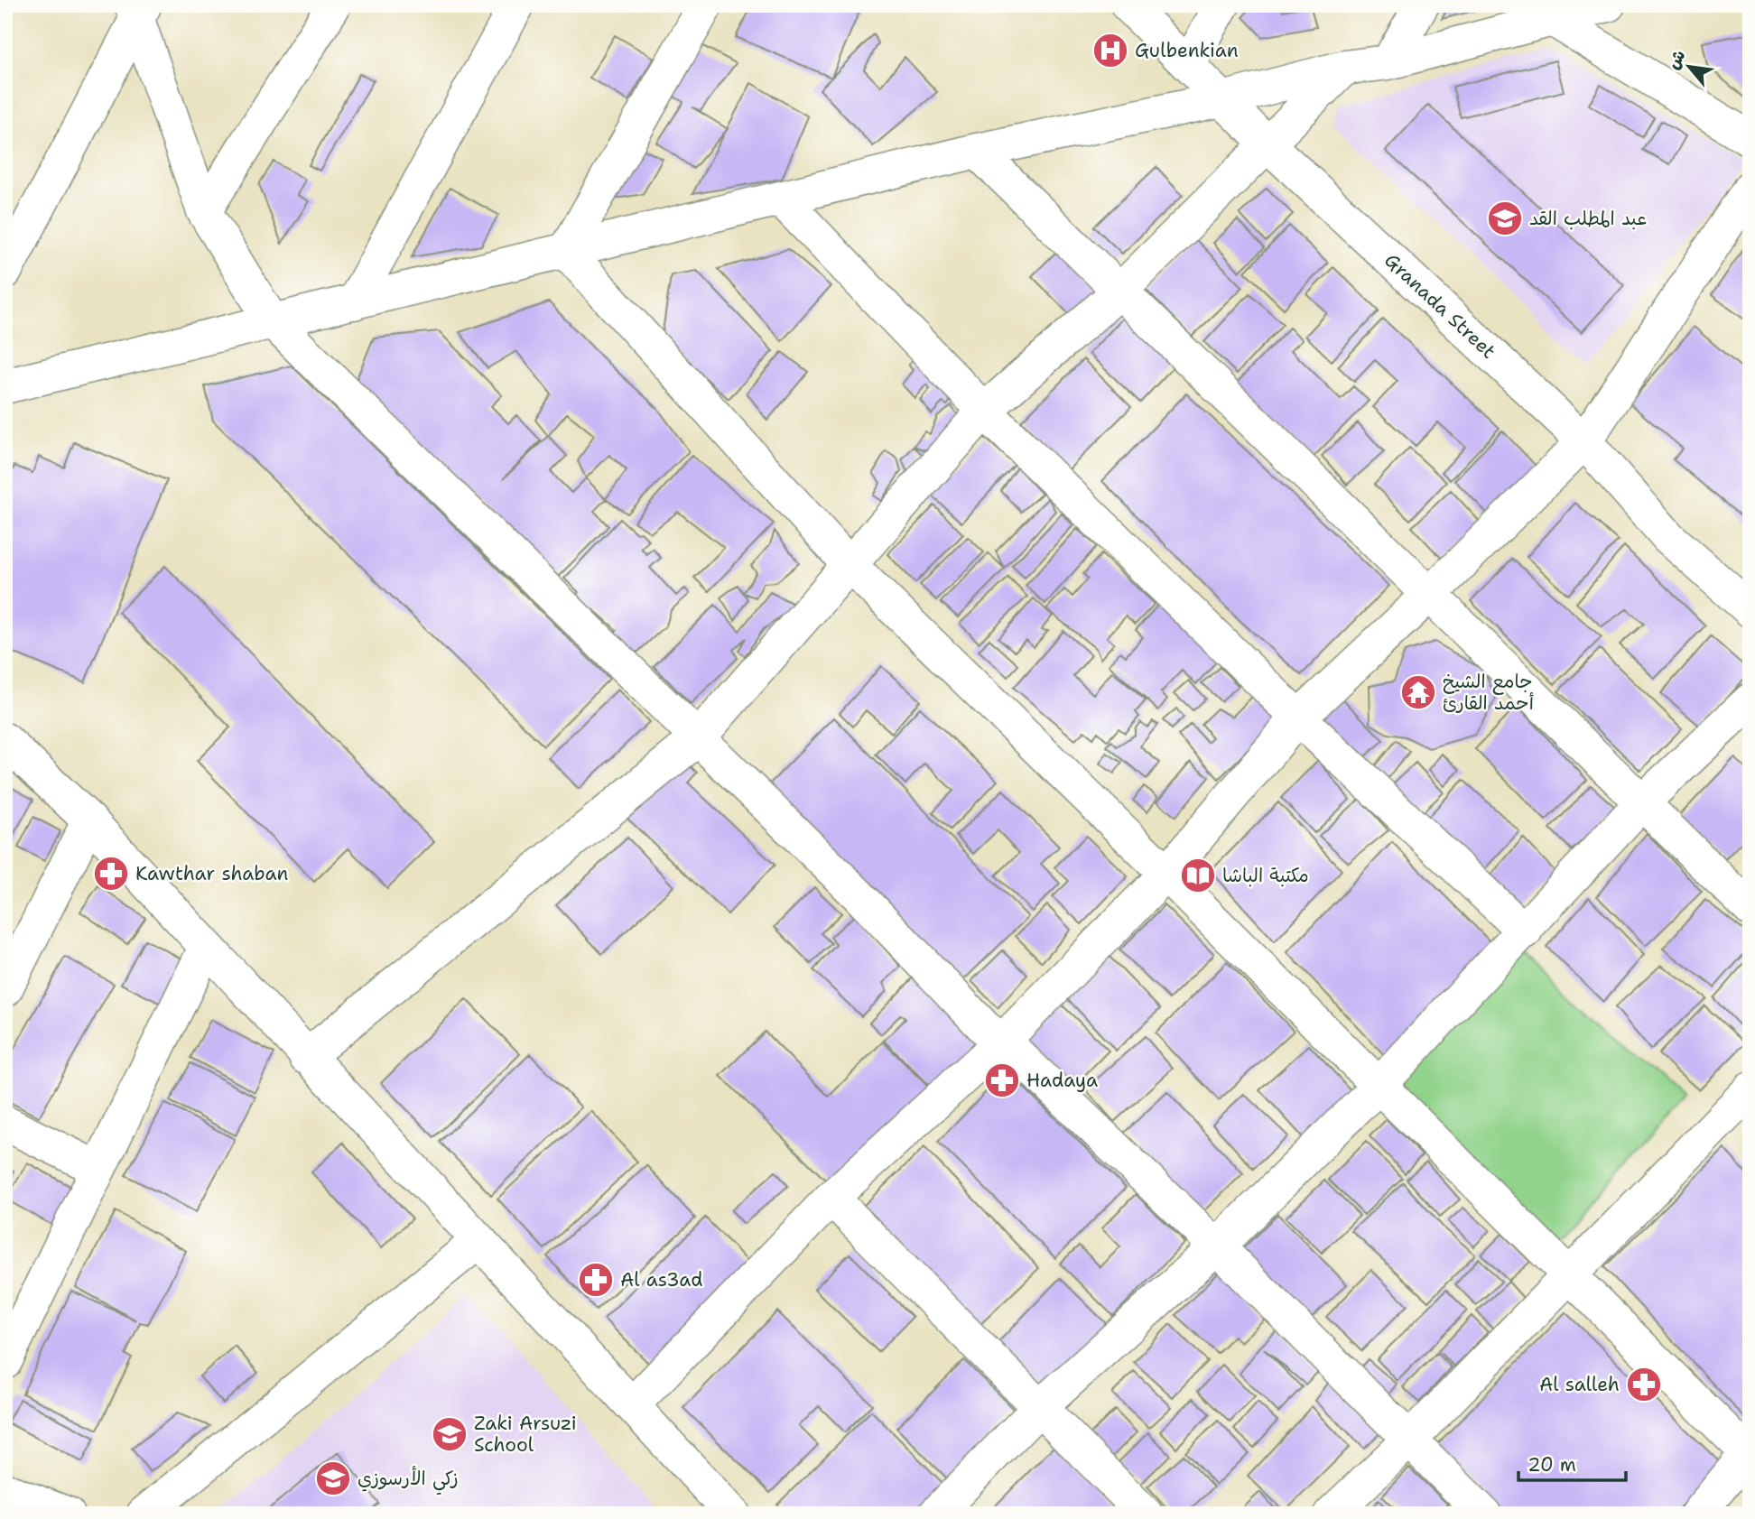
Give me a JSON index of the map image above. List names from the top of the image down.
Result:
{
  "streets": {
    "street": ["Granada Street"]
  },
  "places": {
    "hospital": ["Gulbenkian"],
    "school or university": ["عبد المطلب القد", "Zaki Arsuzi School", "زكي الأرسوزي"],
    "temple": ["جامع الشيخ أحمد القارئ"],
    "pharmacy": [
      "Kawthar shaban",
      "Hadaya",
      "Al as3ad",
      "Al salleh"
    ],
    "library": ["مكتبة الباشا"]
  },
  "scale_bar": "20 m",
  "north": "top left"
}
